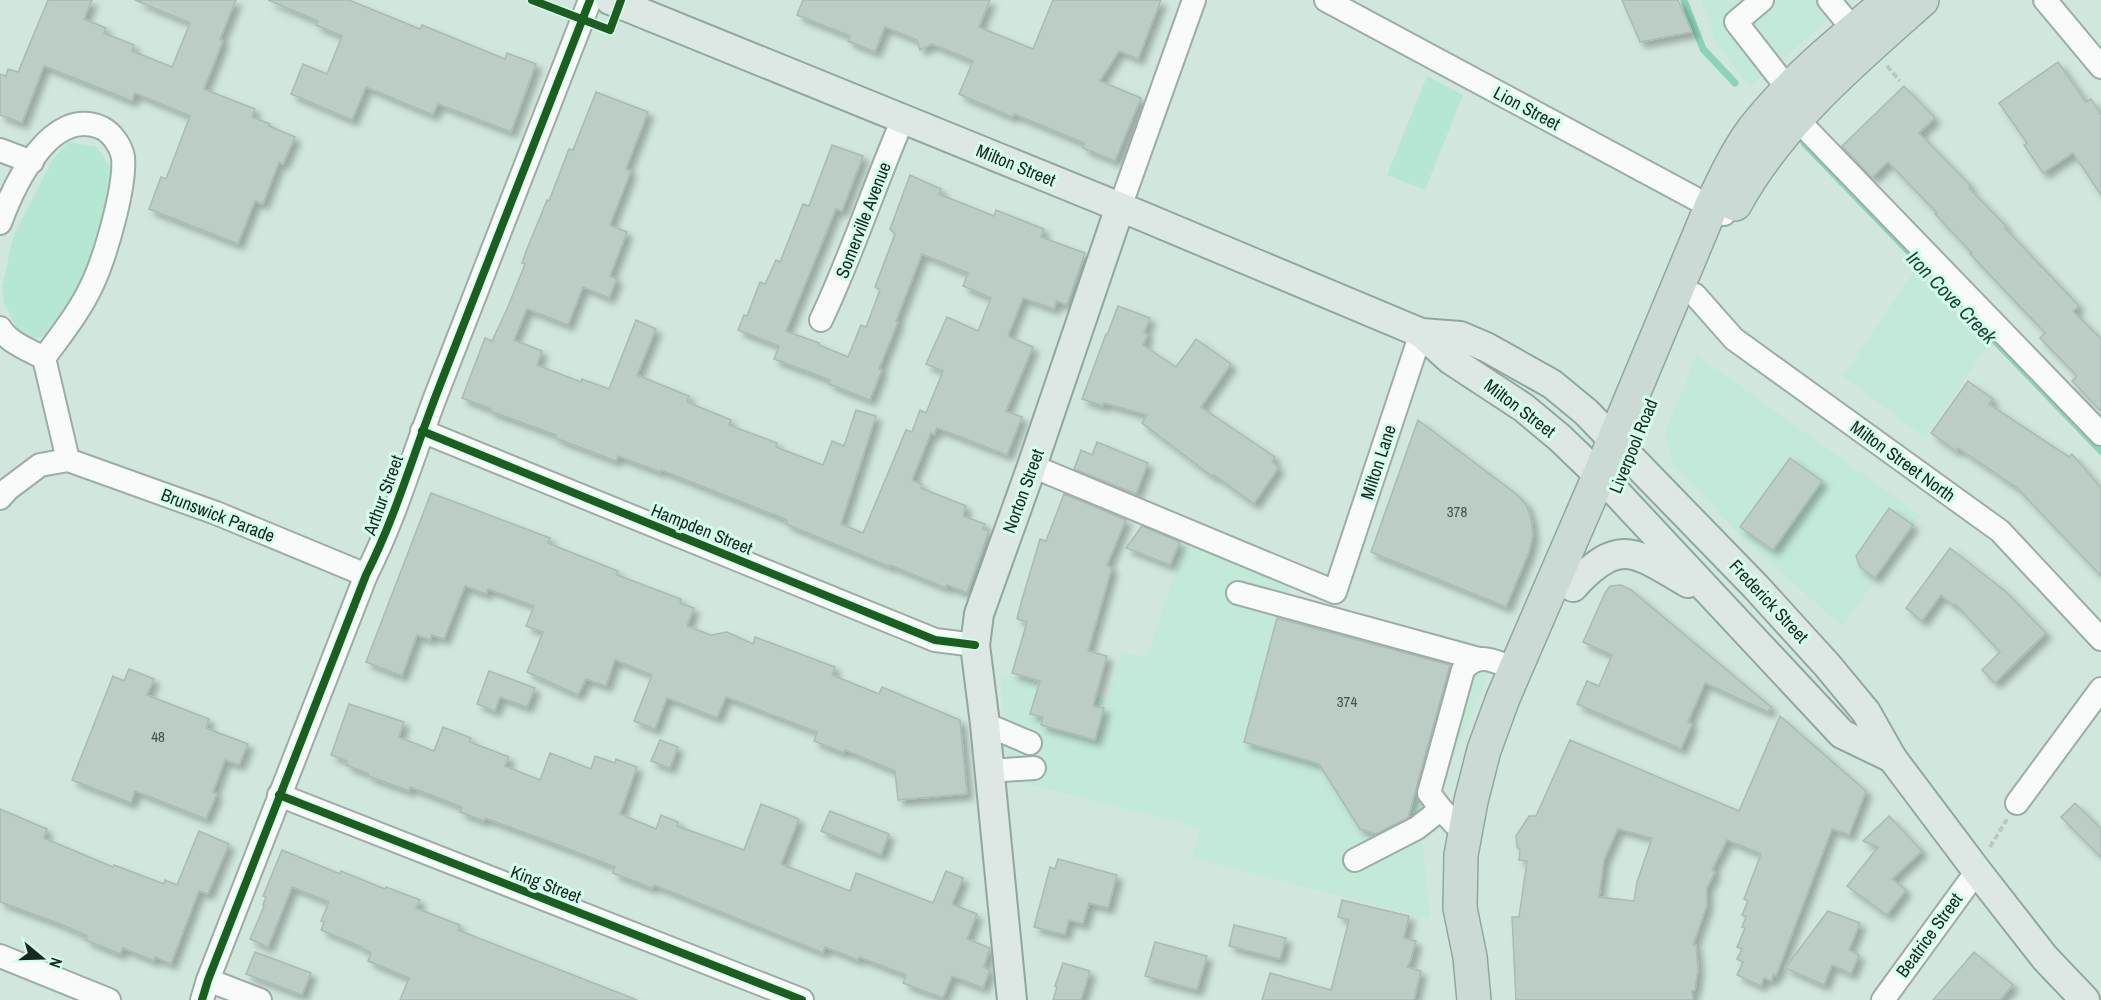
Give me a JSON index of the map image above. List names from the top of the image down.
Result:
{
  "streets": {
    "highway": ["Liverpool Road"],
    "main road": ["Milton Street", "Norton Street", "Frederick Street"],
    "street": [
      "Lion Street",
      "Somerville Avenue",
      "Milton Street North",
      "Milton Lane",
      "Arthur Street",
      "Brunswick Parade",
      "Hampden Street",
      "King Street",
      "Beatrice Street"
    ]
  },
  "crossings": [
    ["Lion Street", "Liverpool Road"],
    ["Milton Street", "Somerville Avenue"],
    ["Milton Street", "Liverpool Road"],
    ["Milton Street", "Milton Lane"],
    ["Milton Street", "Norton Street"],
    ["Milton Street", "Arthur Street"],
    ["Milton Street", "Frederick Street"],
    ["Liverpool Road", "Milton Street North"],
    ["Liverpool Road", "Frederick Street"],
    ["Milton Lane", "Norton Street"],
    ["Norton Street", "Hampden Street"],
    ["Arthur Street", "Brunswick Parade"],
    ["Arthur Street", "Hampden Street"],
    ["Arthur Street", "King Street"],
    ["Frederick Street", "Beatrice Street"]
  ],
  "water": ["Iron Cove Creek"],
  "house_numbers": ["378", "374", "48"],
  "north": "right"
}
